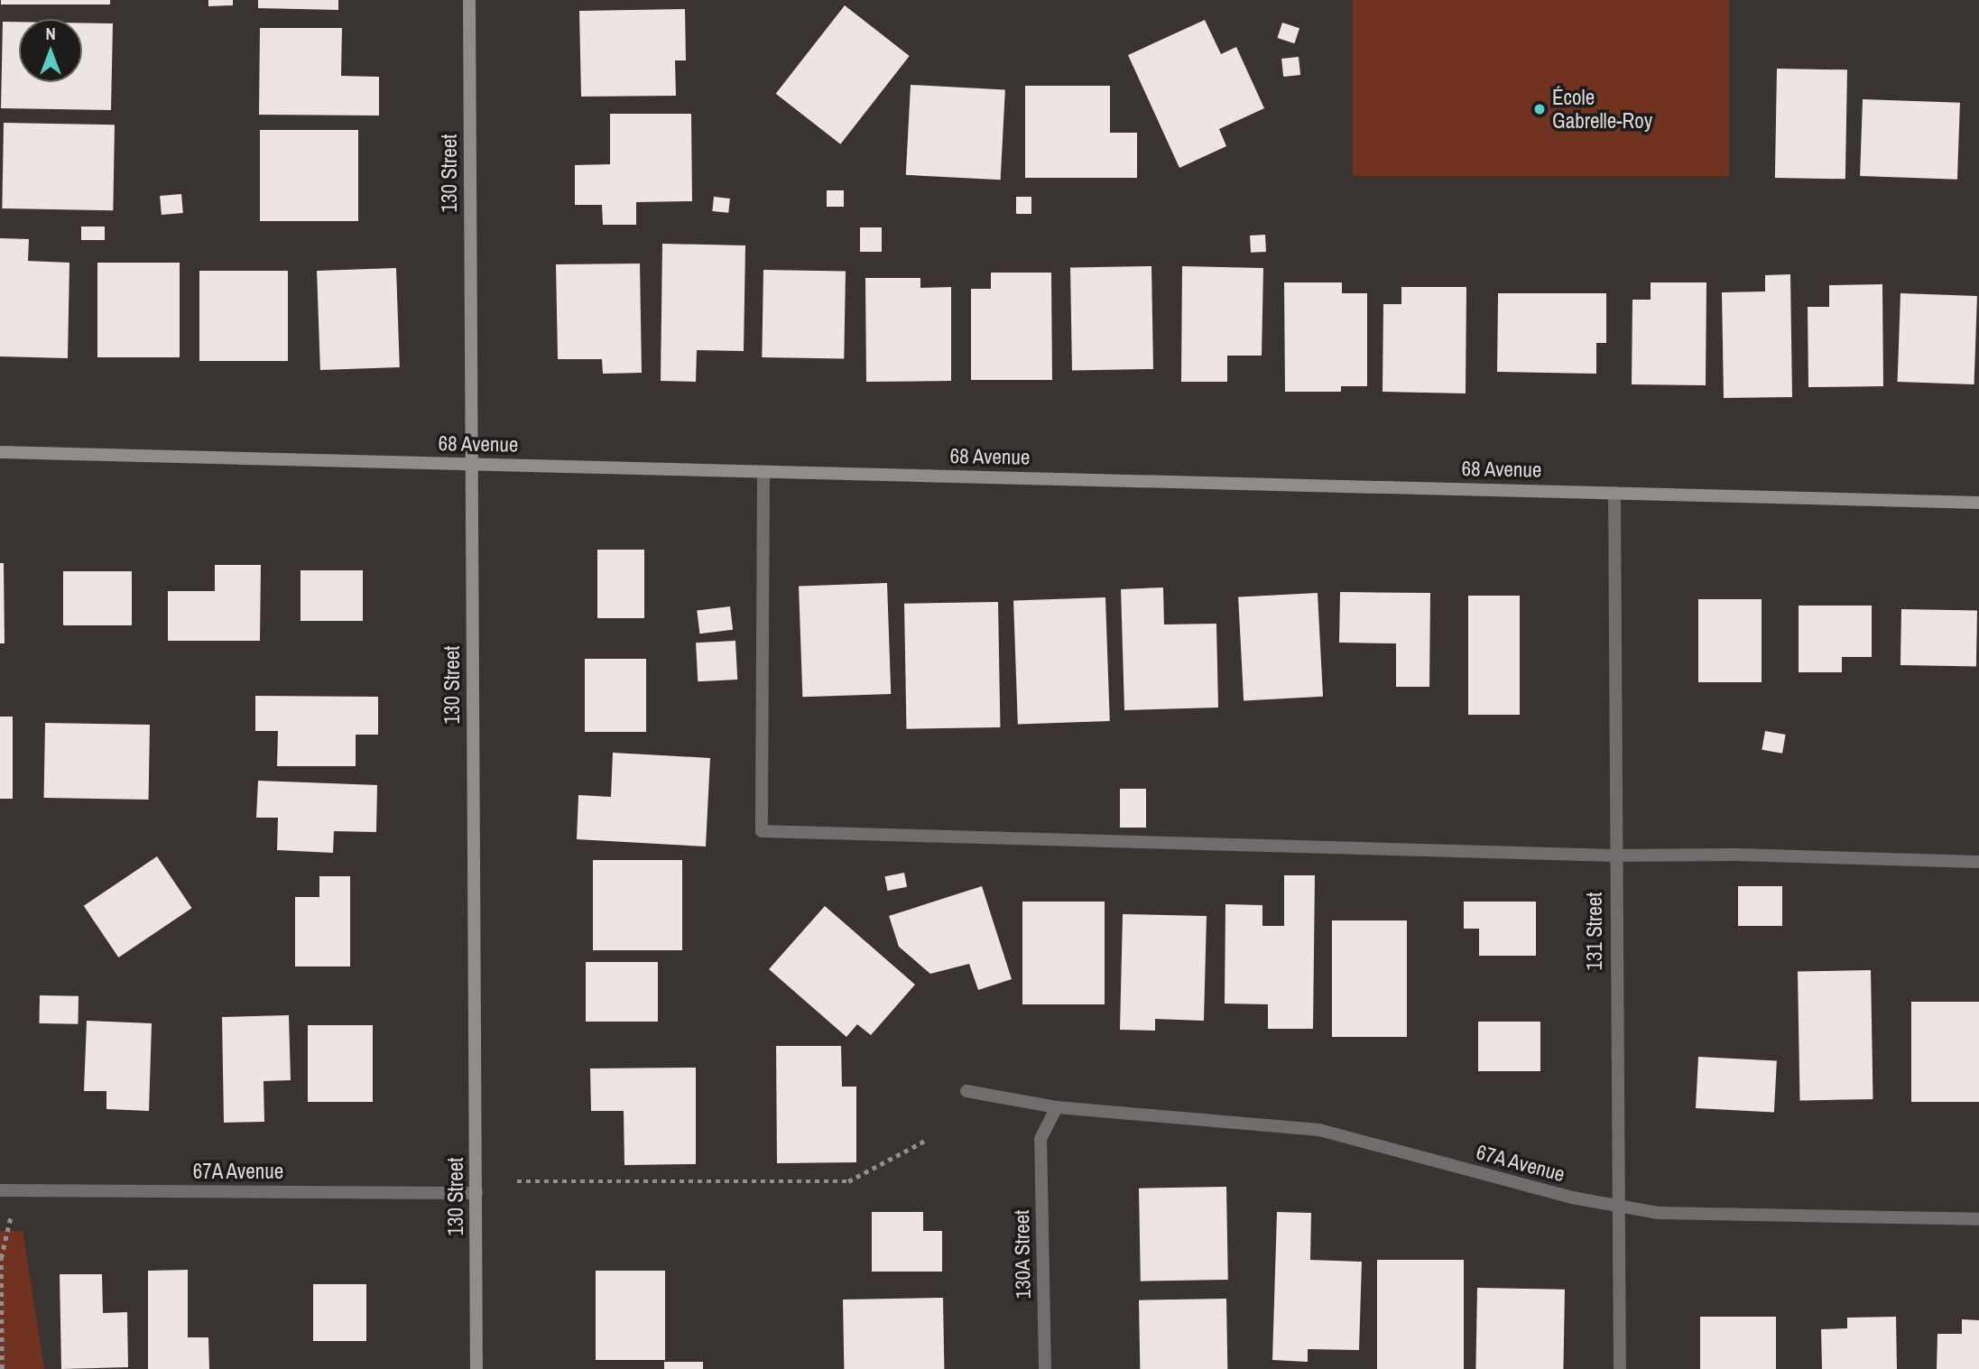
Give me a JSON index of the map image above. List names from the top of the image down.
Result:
{
  "streets": {
    "street": [
      "130 Street",
      "68 Avenue",
      "131 Street",
      "67A Avenue",
      "130A Street"
    ]
  },
  "crossings": [
    ["130 Street", "68 Avenue"],
    ["130 Street", "67A Avenue"],
    ["68 Avenue", "131 Street"],
    ["131 Street", "67A Avenue"],
    ["67A Avenue", "130A Street"]
  ],
  "places": ["École Gabrelle-Roy"],
  "north": "top"
}
